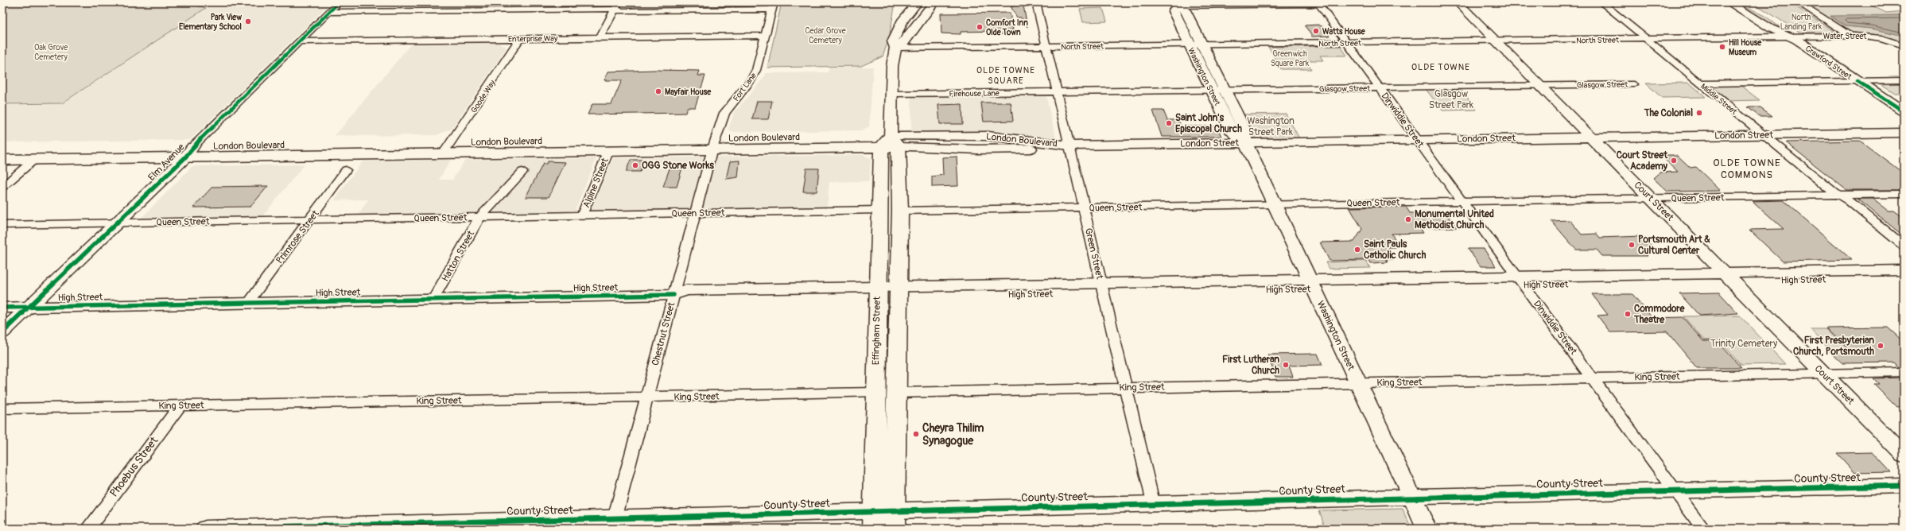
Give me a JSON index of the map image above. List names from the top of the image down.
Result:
{
  "streets": {
    "main road": ["London Boulevard", "Effingham Street"],
    "street": [
      "Water Street",
      "Enterprise Way",
      "North Street",
      "Crawford Street",
      "Washington Street",
      "Glasgow Street",
      "Fort Lane",
      "Firehouse Lane",
      "Goode Way",
      "Middle Street",
      "Dinwiddie Street",
      "London Street",
      "Elm Avenue",
      "Alpine Street",
      "Queen Street",
      "Court Street",
      "Primrose Street",
      "Green Street",
      "Hatton Street",
      "High Street",
      "Chestnut Street",
      "King Street",
      "Phoebus Street",
      "County Street"
    ]
  },
  "crossings": [
    ["Water Street", "Crawford Street"],
    ["Enterprise Way", "Fort Lane"],
    ["Enterprise Way", "Goode Way"],
    ["Enterprise Way", "Elm Avenue"],
    ["North Street", "Crawford Street"],
    ["North Street", "Washington Street"],
    ["North Street", "Middle Street"],
    ["North Street", "Dinwiddie Street"],
    ["North Street", "Court Street"],
    ["North Street", "Green Street"],
    ["North Street", "Effingham Street"],
    ["Washington Street", "Glasgow Street"],
    ["Washington Street", "London Street"],
    ["Washington Street", "Queen Street"],
    ["Washington Street", "High Street"],
    ["Washington Street", "King Street"],
    ["Washington Street", "County Street"],
    ["Glasgow Street", "Firehouse Lane"],
    ["Glasgow Street", "Dinwiddie Street"],
    ["Glasgow Street", "Court Street"],
    ["Glasgow Street", "Green Street"],
    ["Fort Lane", "London Boulevard"],
    ["Fort Lane", "Chestnut Street"],
    ["Firehouse Lane", "Green Street"],
    ["Firehouse Lane", "Effingham Street"],
    ["Goode Way", "London Boulevard"],
    ["Middle Street", "London Street"],
    ["Middle Street", "Queen Street"],
    ["Dinwiddie Street", "London Street"],
    ["Dinwiddie Street", "Queen Street"],
    ["Dinwiddie Street", "High Street"],
    ["Dinwiddie Street", "King Street"],
    ["Dinwiddie Street", "County Street"],
    ["London Street", "London Boulevard"],
    ["London Street", "Court Street"],
    ["London Street", "Green Street"],
    ["London Boulevard", "Elm Avenue"],
    ["London Boulevard", "Alpine Street"],
    ["London Boulevard", "Green Street"],
    ["London Boulevard", "Effingham Street"],
    ["London Boulevard", "Chestnut Street"],
    ["Elm Avenue", "Queen Street"],
    ["Elm Avenue", "High Street"],
    ["Alpine Street", "Queen Street"],
    ["Queen Street", "Court Street"],
    ["Queen Street", "Primrose Street"],
    ["Queen Street", "Green Street"],
    ["Queen Street", "Hatton Street"],
    ["Queen Street", "Effingham Street"],
    ["Queen Street", "Chestnut Street"],
    ["Court Street", "High Street"],
    ["Court Street", "King Street"],
    ["Primrose Street", "High Street"],
    ["Green Street", "High Street"],
    ["Green Street", "King Street"],
    ["Green Street", "County Street"],
    ["Hatton Street", "High Street"],
    ["High Street", "Effingham Street"],
    ["High Street", "Chestnut Street"],
    ["Effingham Street", "King Street"],
    ["Effingham Street", "County Street"],
    ["Chestnut Street", "King Street"],
    ["Chestnut Street", "County Street"],
    ["King Street", "Phoebus Street"]
  ],
  "districts": ["OLDE TOWNE", "OLDE TOWNE SQUARE", "OLDE TOWNE COMMONS"],
  "parks": [
    "North Landing Park",
    "Cedar Grove Cemetery",
    "Oak Grove Cemetery",
    "Greenwich Square Park",
    "Glasgow Street Park",
    "Washington Street Park",
    "Trinity Cemetery"
  ],
  "places": [
    "Park View Elementary School",
    "Comfort Inn Olde Town",
    "Watts House",
    "Hill House Museum",
    "Mayfair House",
    "The Colonial",
    "Saint John's Episcopal Church",
    "Court Street Academy",
    "OGG Stone Works",
    "Monumental United Methodist Church",
    "Portsmouth Art & Cultural Center",
    "Saint Pauls Catholic Church",
    "Commodore Theatre",
    "First Presbyterian Church, Portsmouth",
    "First Lutheran Church",
    "Cheyra Thilim Synagogue"
  ]
}
